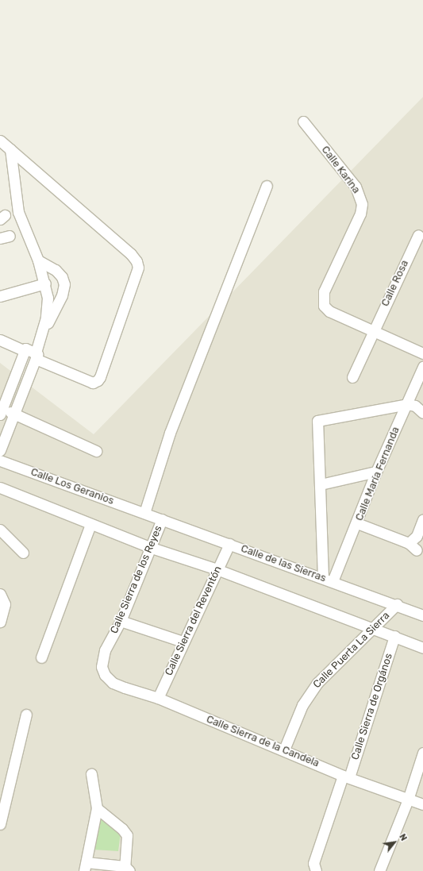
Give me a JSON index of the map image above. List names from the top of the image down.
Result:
{
  "streets": {
    "street": [
      "Calle Karina",
      "Calle Rosa",
      "Calle María Fernanda",
      "Calle Los Geranios",
      "Calle de las Sierras",
      "Calle Sierra de los Reyes",
      "Calle Sierra del Reventón",
      "Calle Puerta La Sierra",
      "Calle Sierra de Orgános",
      "Calle Sierra de la Candela"
    ]
  },
  "crossings": [
    ["Calle Karina", "Calle Rosa"],
    ["Calle María Fernanda", "Calle de las Sierras"],
    ["Calle Los Geranios", "Calle de las Sierras"],
    ["Calle de las Sierras", "Calle Sierra de los Reyes"],
    ["Calle de las Sierras", "Calle Sierra del Reventón"],
    ["Calle de las Sierras", "Calle Puerta La Sierra"],
    ["Calle Sierra de los Reyes", "Calle Sierra de la Candela"],
    ["Calle Sierra del Reventón", "Calle Sierra de la Candela"],
    ["Calle Puerta La Sierra", "Calle Sierra de la Candela"],
    ["Calle Sierra de Orgános", "Calle Sierra de la Candela"]
  ],
  "north": "top right"
}
